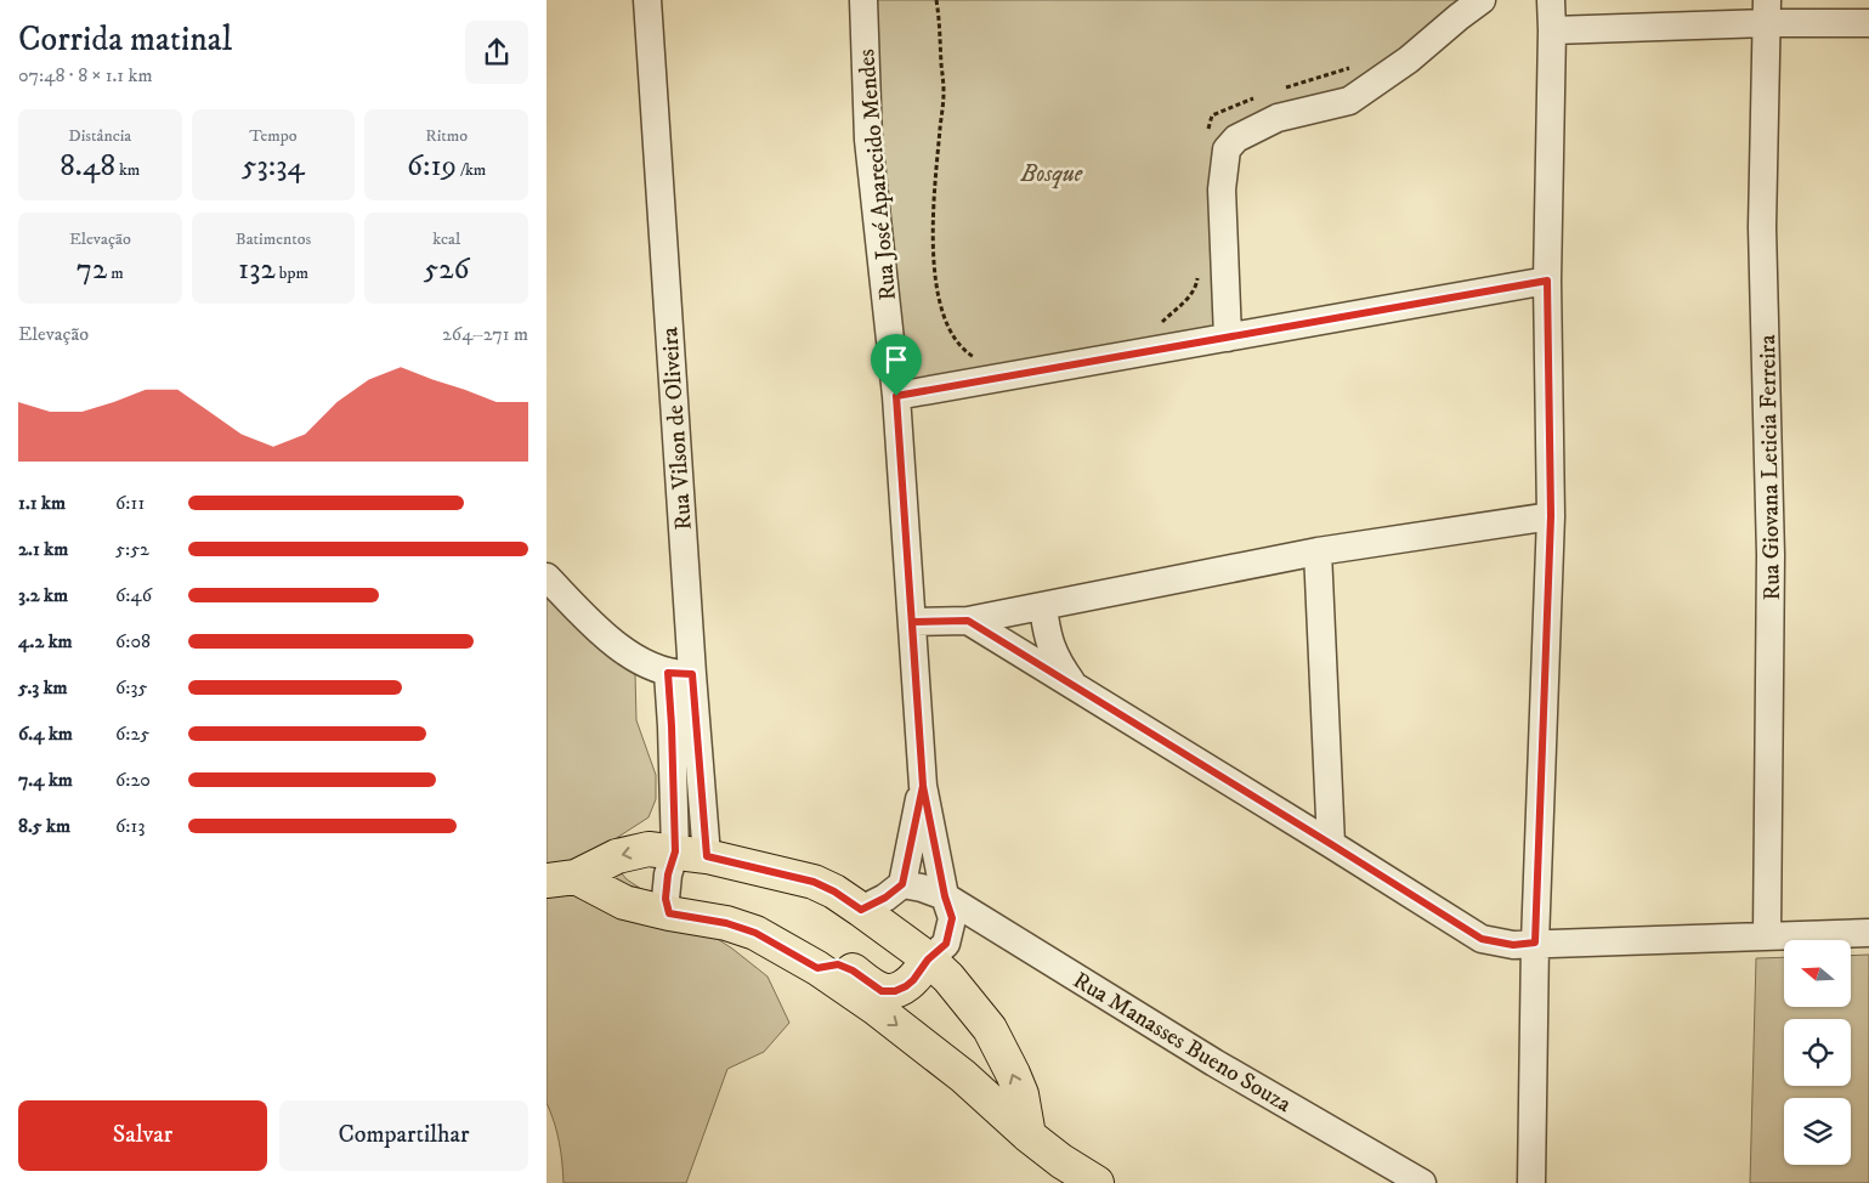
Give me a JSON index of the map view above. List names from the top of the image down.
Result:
{
  "streets": {
    "street": [
      "Rua José Aparecido Mendes",
      "Rua Vilson de Oliveira",
      "Rua Giovana Leticia Ferreira",
      "Rua Manasses Bueno Souza"
    ]
  },
  "parks": ["Bosque"],
  "north": "left",
  "page": {
    "heading": ["Corrida matinal", "07:48 · 8 × 1.1 km"],
    "stats": [
      ["Distância", "8.48 km"],
      ["Tempo", "53:34"],
      ["Ritmo", "6:19 /km"],
      ["Elevação", "72 m"],
      ["Batimentos", "132 bpm"],
      ["kcal", "526"]
    ],
    "chart": ["Elevação", "264–271 m"],
    "list": [
      {
        "name": "1.1 km",
        "note": "6:11"
      },
      {
        "name": "2.1 km",
        "note": "5:52"
      },
      {
        "name": "3.2 km",
        "note": "6:46"
      },
      {
        "name": "4.2 km",
        "note": "6:08"
      },
      {
        "name": "5.3 km",
        "note": "6:35"
      },
      {
        "name": "6.4 km",
        "note": "6:25"
      },
      {
        "name": "7.4 km",
        "note": "6:20"
      },
      {
        "name": "8.5 km",
        "note": "6:13"
      }
    ],
    "buttons": ["Salvar", "Compartilhar"]
  }
}
